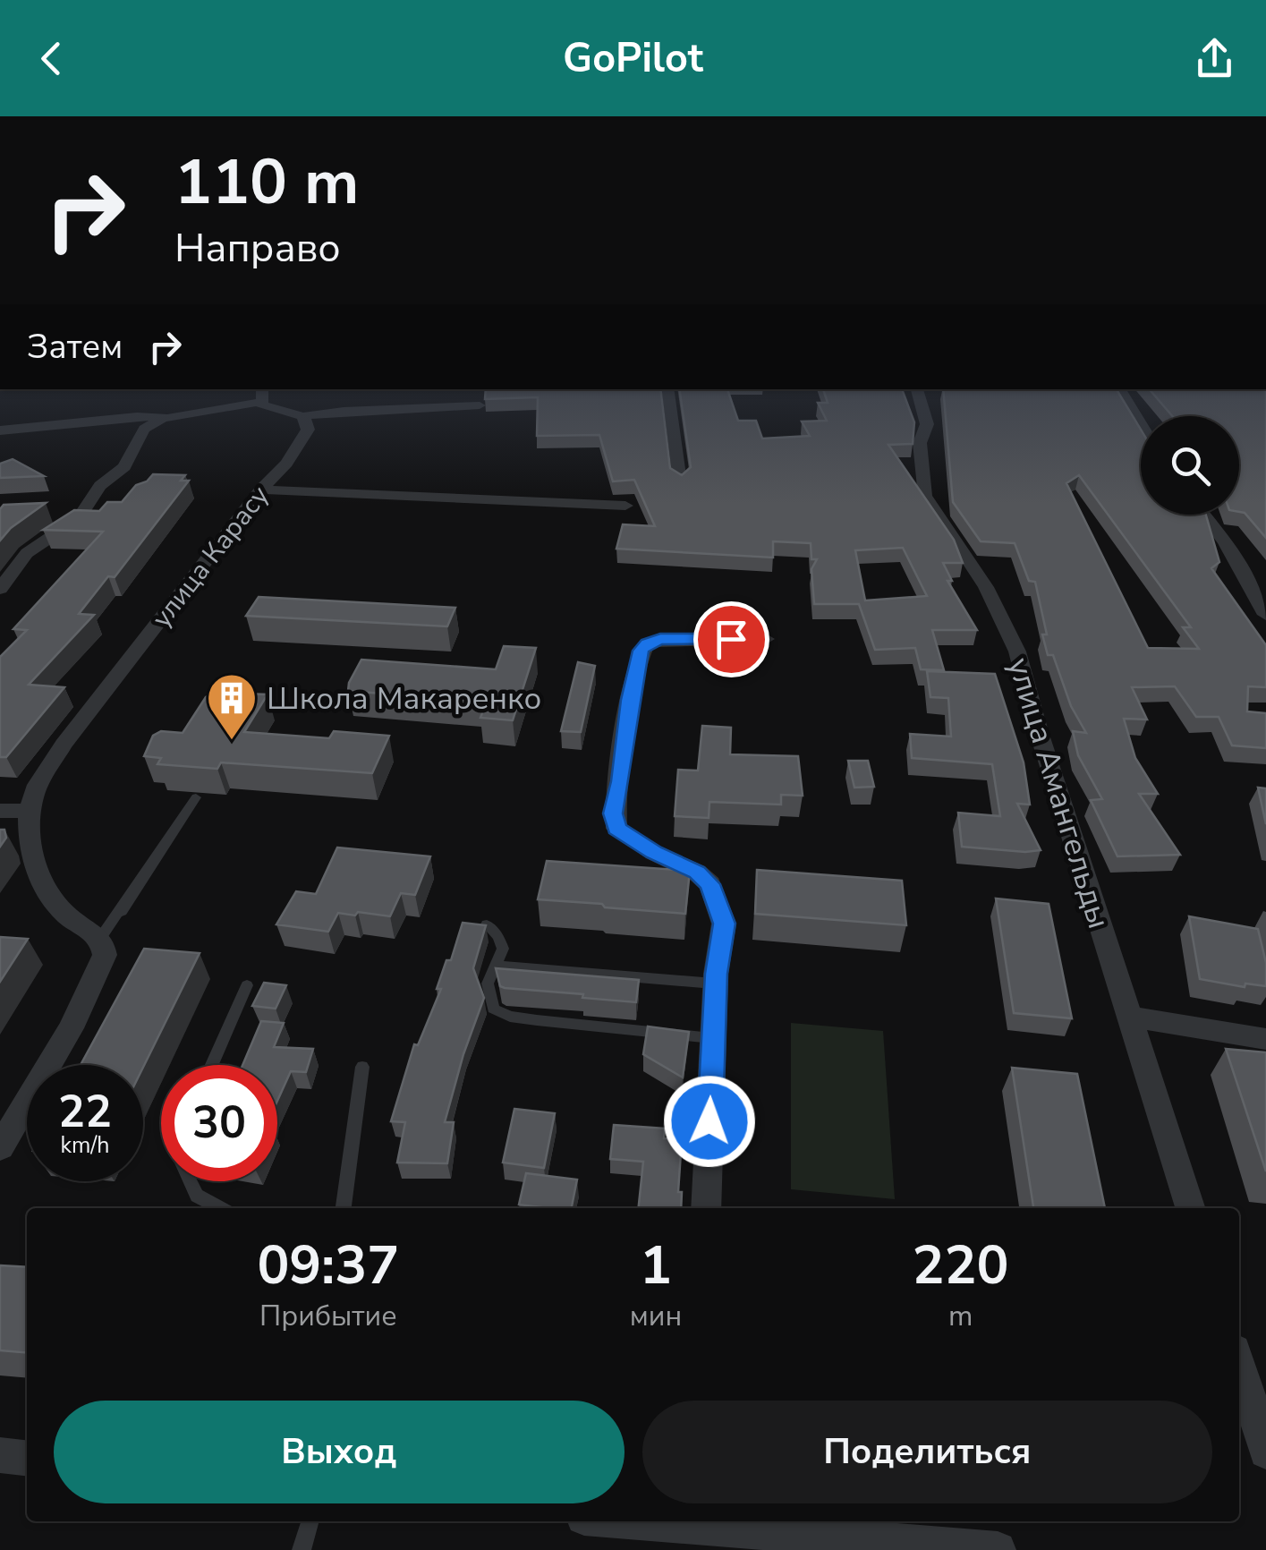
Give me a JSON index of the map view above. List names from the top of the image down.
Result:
{
  "streets": {
    "street": ["улица Карасу", "улица Амангельды"]
  },
  "places": {
    "building": ["Школа Макаренко"]
  },
  "page": {
    "header": "GoPilot",
    "turn": ["110 m", "Направо"],
    "then": "Затем",
    "speed": "22 km/h",
    "limit": "30",
    "eta": [
      "09:37",
      "Прибытие",
      "1",
      "мин",
      "220",
      "m"
    ],
    "buttons": ["Выход", "Поделиться"]
  }
}
